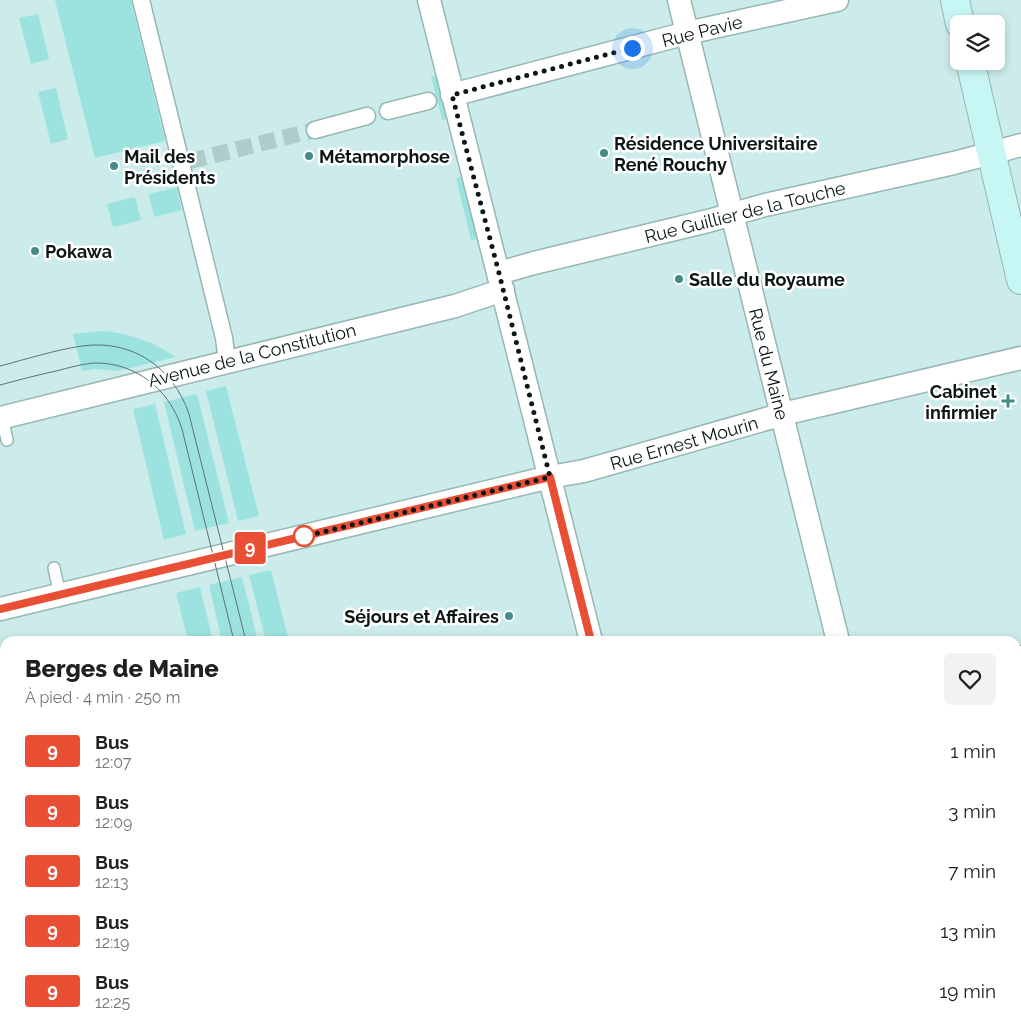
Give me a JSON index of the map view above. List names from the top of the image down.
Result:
{
  "streets": {
    "street": [
      "Rue Pavie",
      "Rue Guillier de la Touche",
      "Avenue de la Constitution",
      "Rue du Maine",
      "Rue Ernest Mourin"
    ]
  },
  "crossings": [
    ["Rue Pavie", "Rue du Maine"],
    ["Rue Guillier de la Touche", "Avenue de la Constitution"],
    ["Rue Guillier de la Touche", "Rue du Maine"],
    ["Rue du Maine", "Rue Ernest Mourin"]
  ],
  "places": {
    "other": [
      "Résidence Universitaire René Rouchy",
      "Métamorphose",
      "Mail des Présidents",
      "Pokawa",
      "Salle du Royaume",
      "Séjours et Affaires"
    ],
    "health": ["Cabinet infirmier"]
  },
  "lines": ["bus line 9"],
  "page": {
    "on_map": "9",
    "heading": ["Berges de Maine", "À pied · 4 min · 250 m"],
    "list": [
      {
        "mark": "9",
        "name": "Bus",
        "note": "12:07",
        "value": "1 min"
      },
      {
        "mark": "9",
        "name": "Bus",
        "note": "12:09",
        "value": "3 min"
      },
      {
        "mark": "9",
        "name": "Bus",
        "note": "12:13",
        "value": "7 min"
      },
      {
        "mark": "9",
        "name": "Bus",
        "note": "12:19",
        "value": "13 min"
      },
      {
        "mark": "9",
        "name": "Bus",
        "note": "12:25",
        "value": "19 min"
      }
    ]
  }
}
